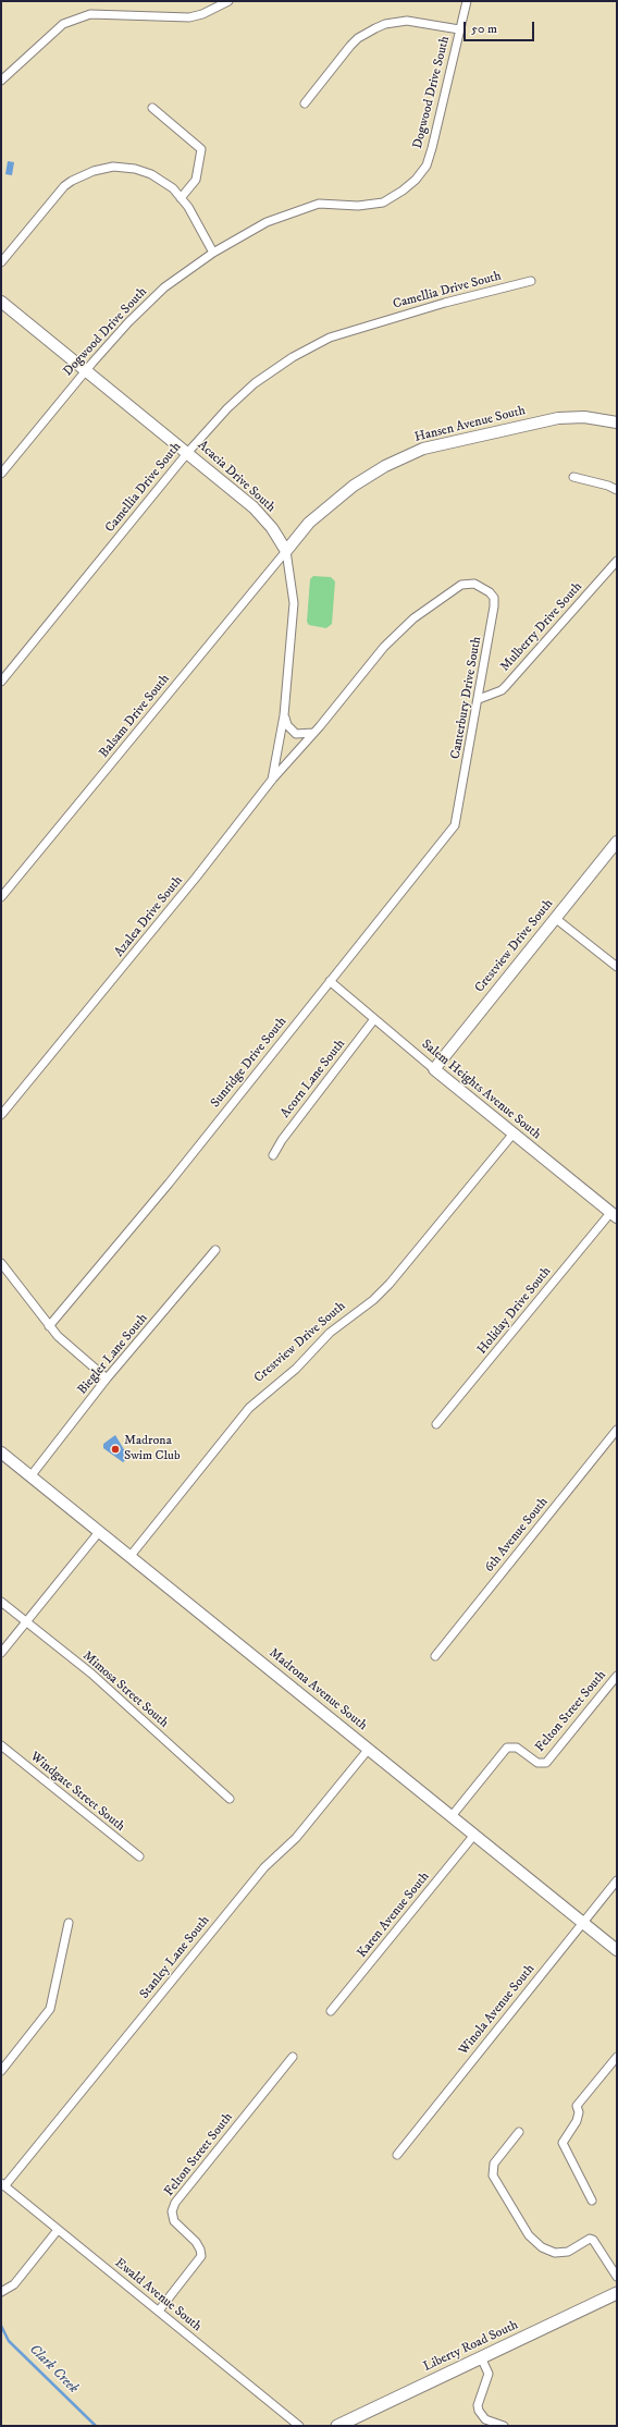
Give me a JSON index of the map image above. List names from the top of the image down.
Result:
{
  "streets": {
    "main road": ["Liberty Road South"],
    "street": [
      "Dogwood Drive South",
      "Camellia Drive South",
      "Hansen Avenue South",
      "Acacia Drive South",
      "Mulberry Drive South",
      "Canterbury Drive South",
      "Balsam Drive South",
      "Azalea Drive South",
      "Crestview Drive South",
      "Sunridge Drive South",
      "Acorn Lane South",
      "Salem Heights Avenue South",
      "Holiday Drive South",
      "Biegler Lane South",
      "6th Avenue South",
      "Mimosa Street South",
      "Madrona Avenue South",
      "Felton Street South",
      "Windgate Street South",
      "Karen Avenue South",
      "Stanley Lane South",
      "Winola Avenue South",
      "Ewald Avenue South"
    ]
  },
  "crossings": [
    ["Dogwood Drive South", "Acacia Drive South"],
    ["Camellia Drive South", "Acacia Drive South"],
    ["Hansen Avenue South", "Acacia Drive South"],
    ["Hansen Avenue South", "Balsam Drive South"],
    ["Acacia Drive South", "Balsam Drive South"],
    ["Acacia Drive South", "Azalea Drive South"],
    ["Mulberry Drive South", "Canterbury Drive South"],
    ["Canterbury Drive South", "Azalea Drive South"],
    ["Canterbury Drive South", "Sunridge Drive South"],
    ["Crestview Drive South", "Salem Heights Avenue South"],
    ["Crestview Drive South", "Madrona Avenue South"],
    ["Sunridge Drive South", "Salem Heights Avenue South"],
    ["Acorn Lane South", "Salem Heights Avenue South"],
    ["Salem Heights Avenue South", "Holiday Drive South"],
    ["Biegler Lane South", "Madrona Avenue South"],
    ["Madrona Avenue South", "Felton Street South"],
    ["Madrona Avenue South", "Karen Avenue South"],
    ["Madrona Avenue South", "Stanley Lane South"],
    ["Madrona Avenue South", "Winola Avenue South"],
    ["Felton Street South", "Ewald Avenue South"],
    ["Stanley Lane South", "Ewald Avenue South"]
  ],
  "water": ["Clark Creek"],
  "places": ["Madrona Swim Club"],
  "scale_bar": "50 m"
}
